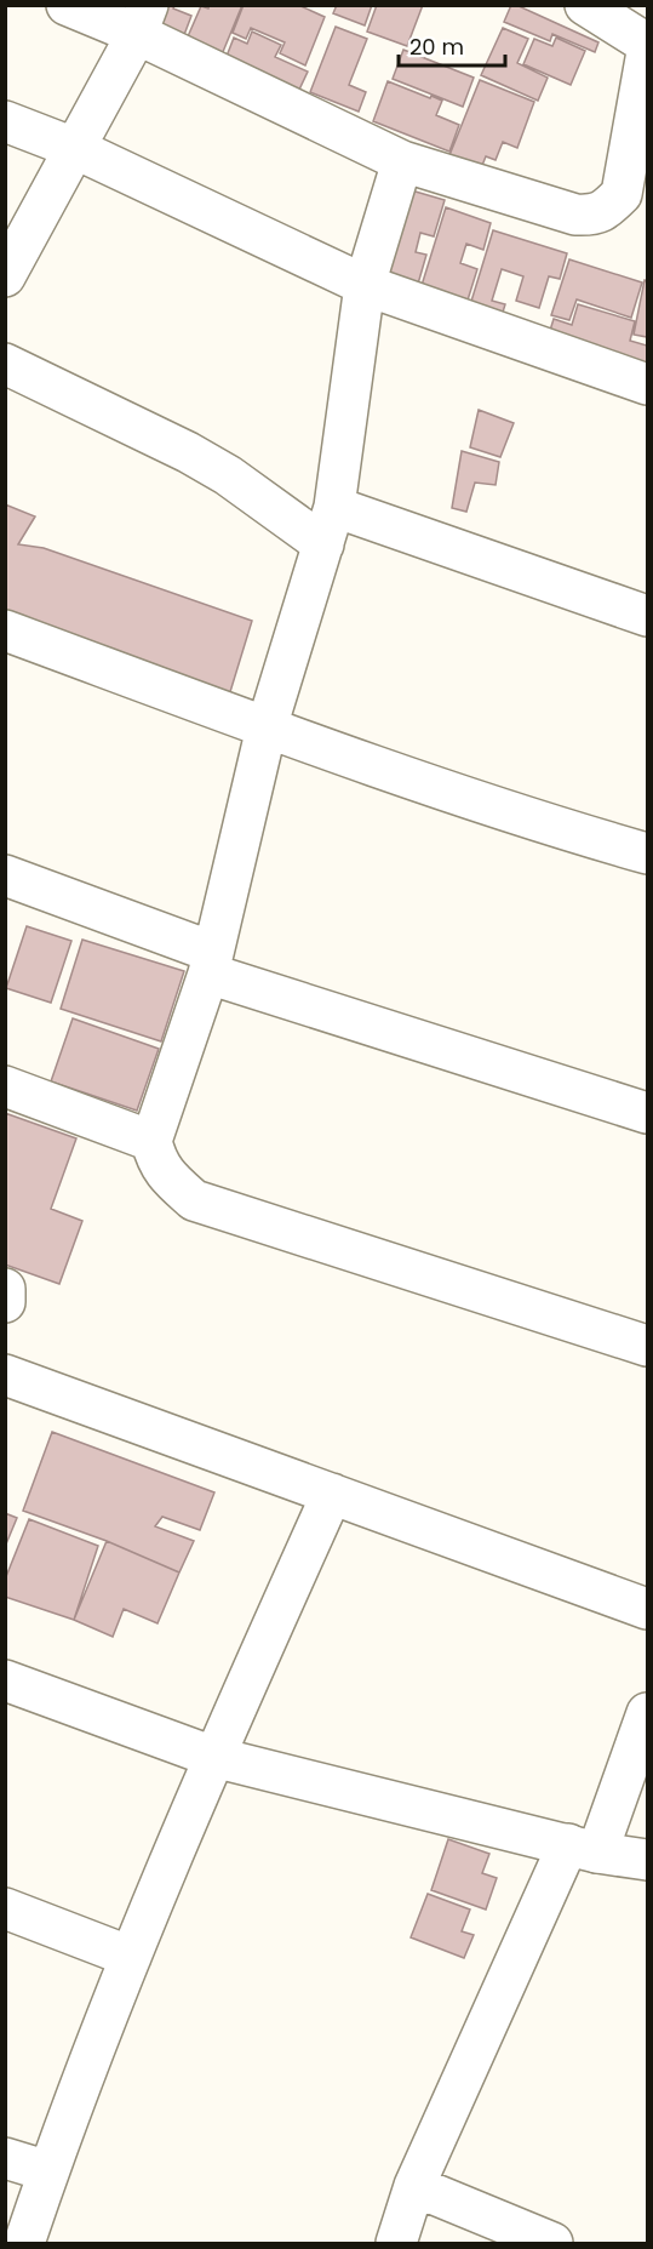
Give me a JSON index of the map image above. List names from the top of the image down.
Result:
{
  "scale_bar": "20 m"
}
